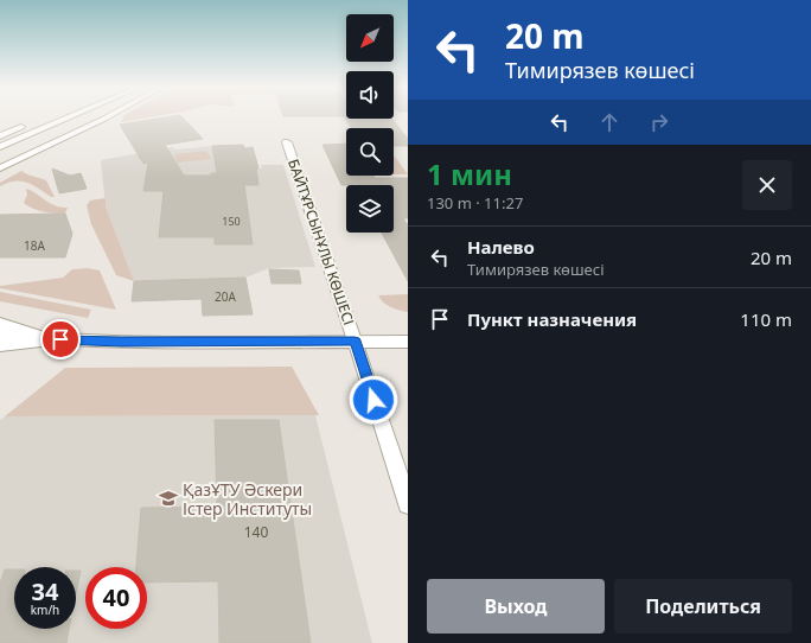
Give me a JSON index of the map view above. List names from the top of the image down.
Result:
{
  "streets": {
    "main road": ["БАЙТҰРСЫНҰЛЫ КӨШЕСІ"]
  },
  "places": {
    "school or university": ["ҚазҰТУ Әскери Істер Институты"]
  },
  "house_numbers": [
    "150",
    "18А",
    "20А",
    "140"
  ],
  "north": "bottom left",
  "page": {
    "turn": ["20 m", "Тимирязев көшесі"],
    "heading": ["1 мин", "130 m · 11:27"],
    "list": [
      {
        "name": "Налево",
        "note": "Тимирязев көшесі",
        "value": "20 m"
      },
      {
        "name": "Пункт назначения",
        "value": "110 m"
      }
    ],
    "speed": "34 km/h",
    "limit": "40",
    "buttons": ["Выход", "Поделиться"]
  }
}
